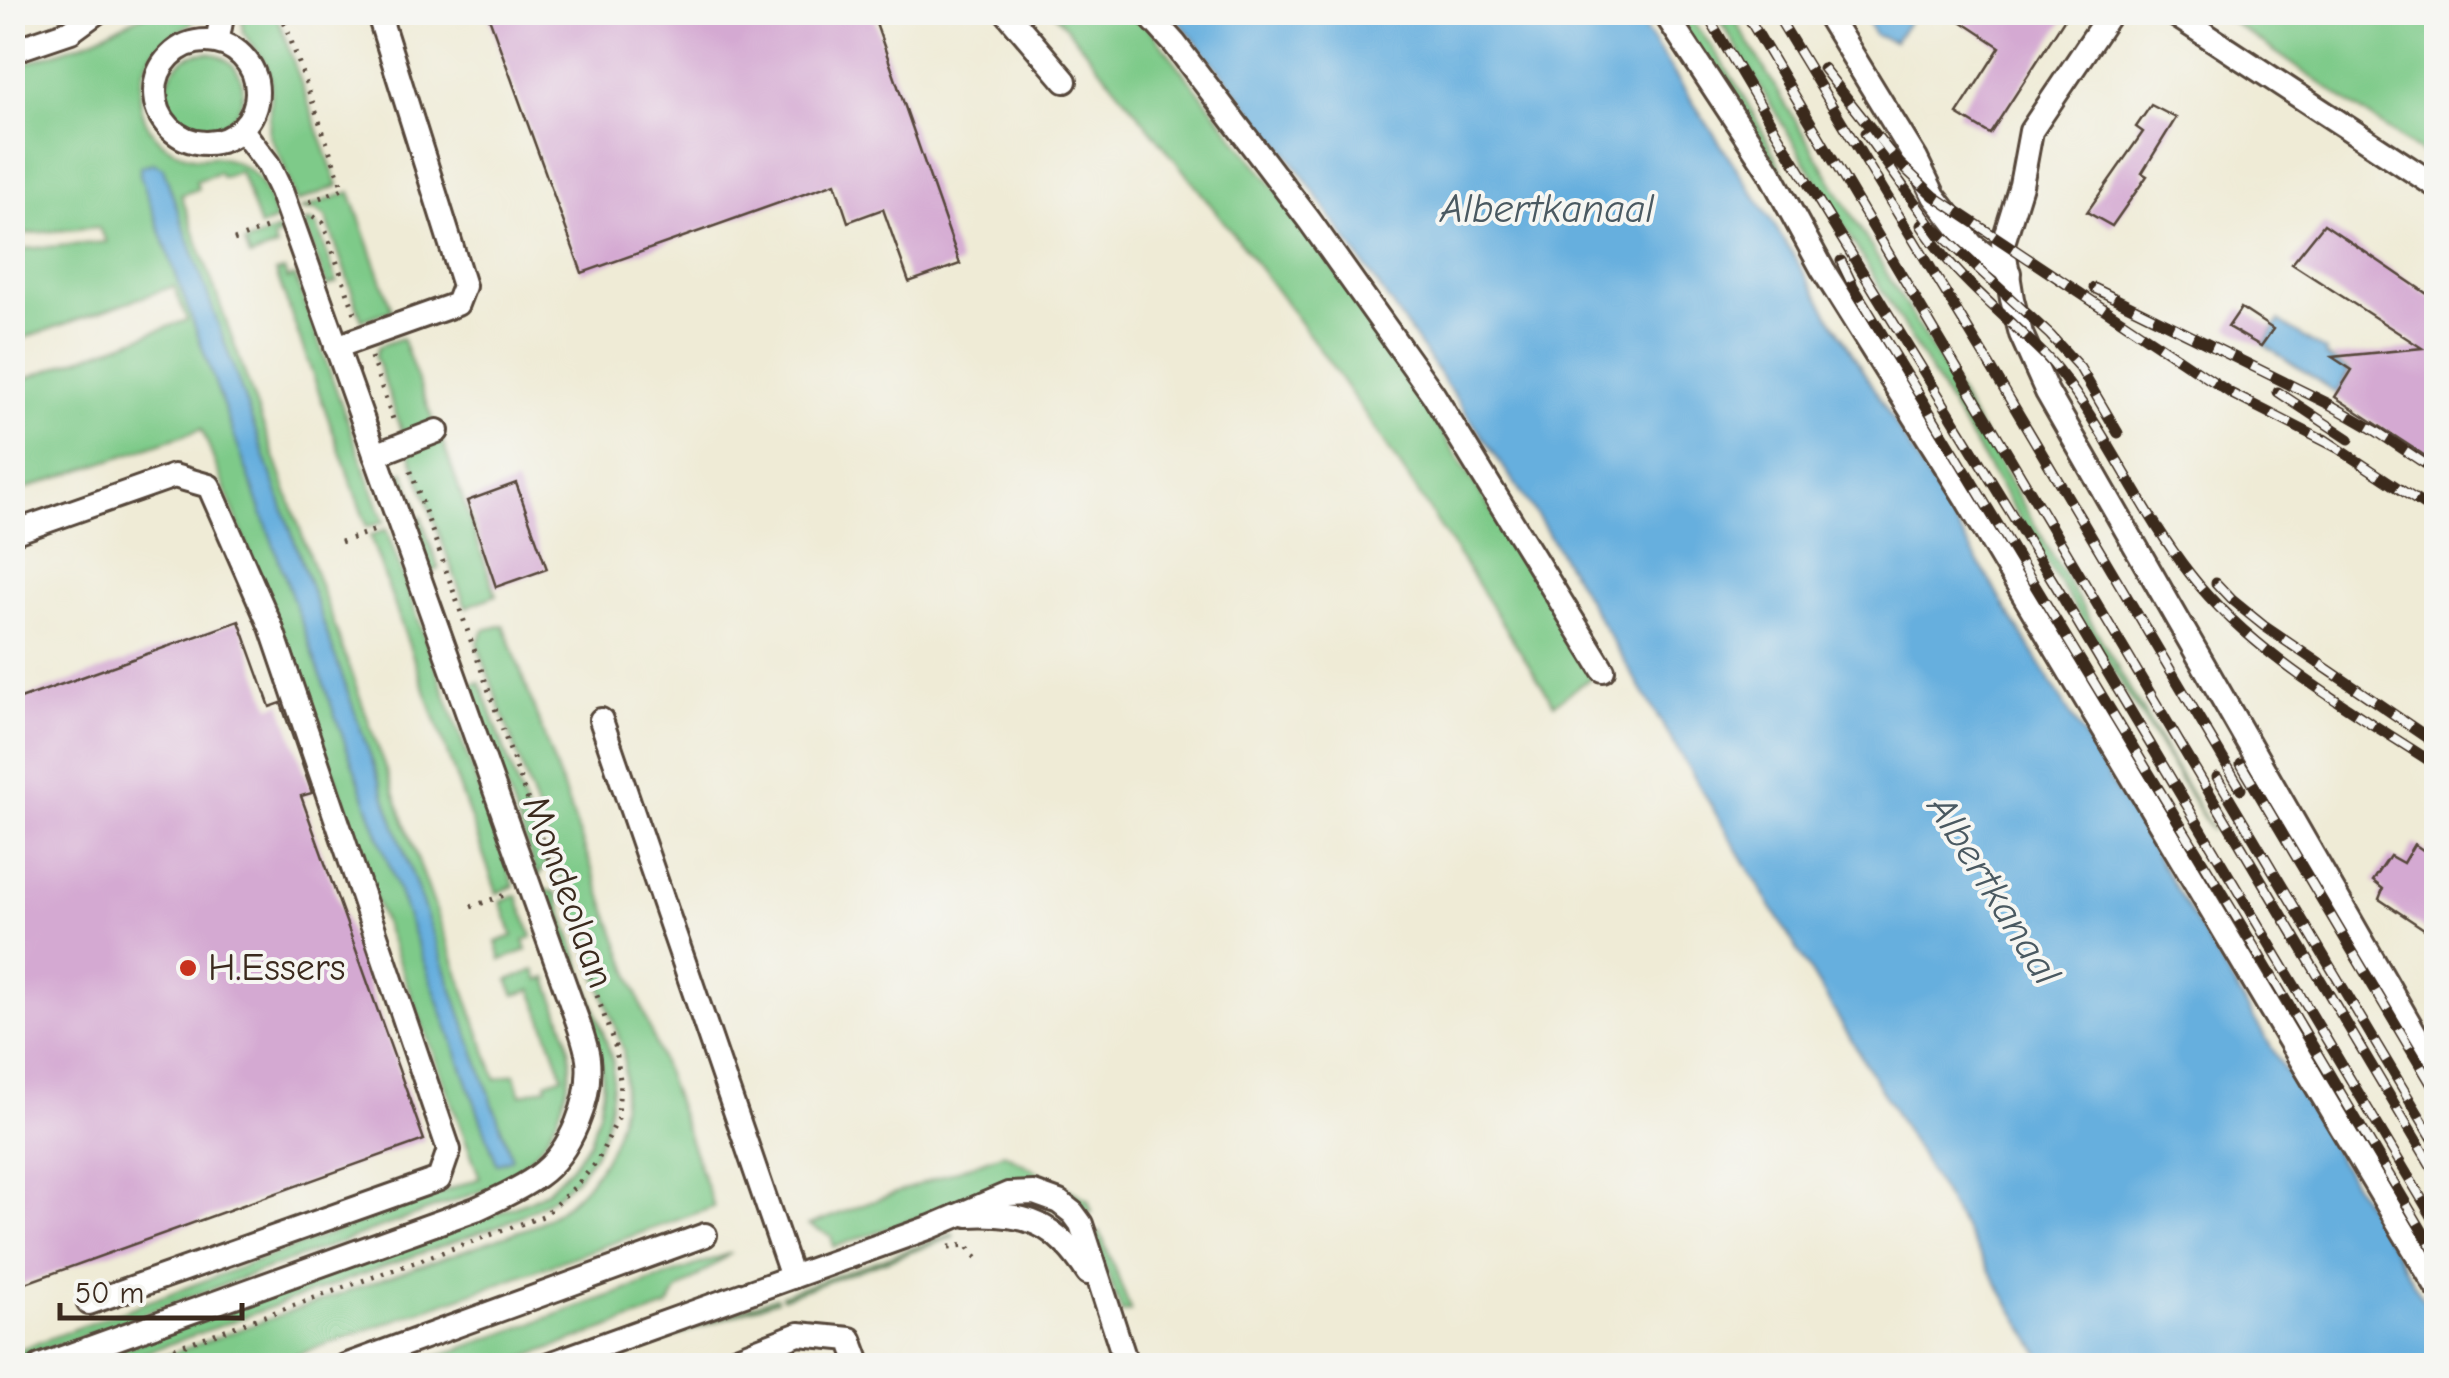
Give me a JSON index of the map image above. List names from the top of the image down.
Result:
{
  "streets": {
    "street": ["Mondeolaan"]
  },
  "water": ["Albertkanaal"],
  "places": ["H.Essers"],
  "scale_bar": "50 m"
}
